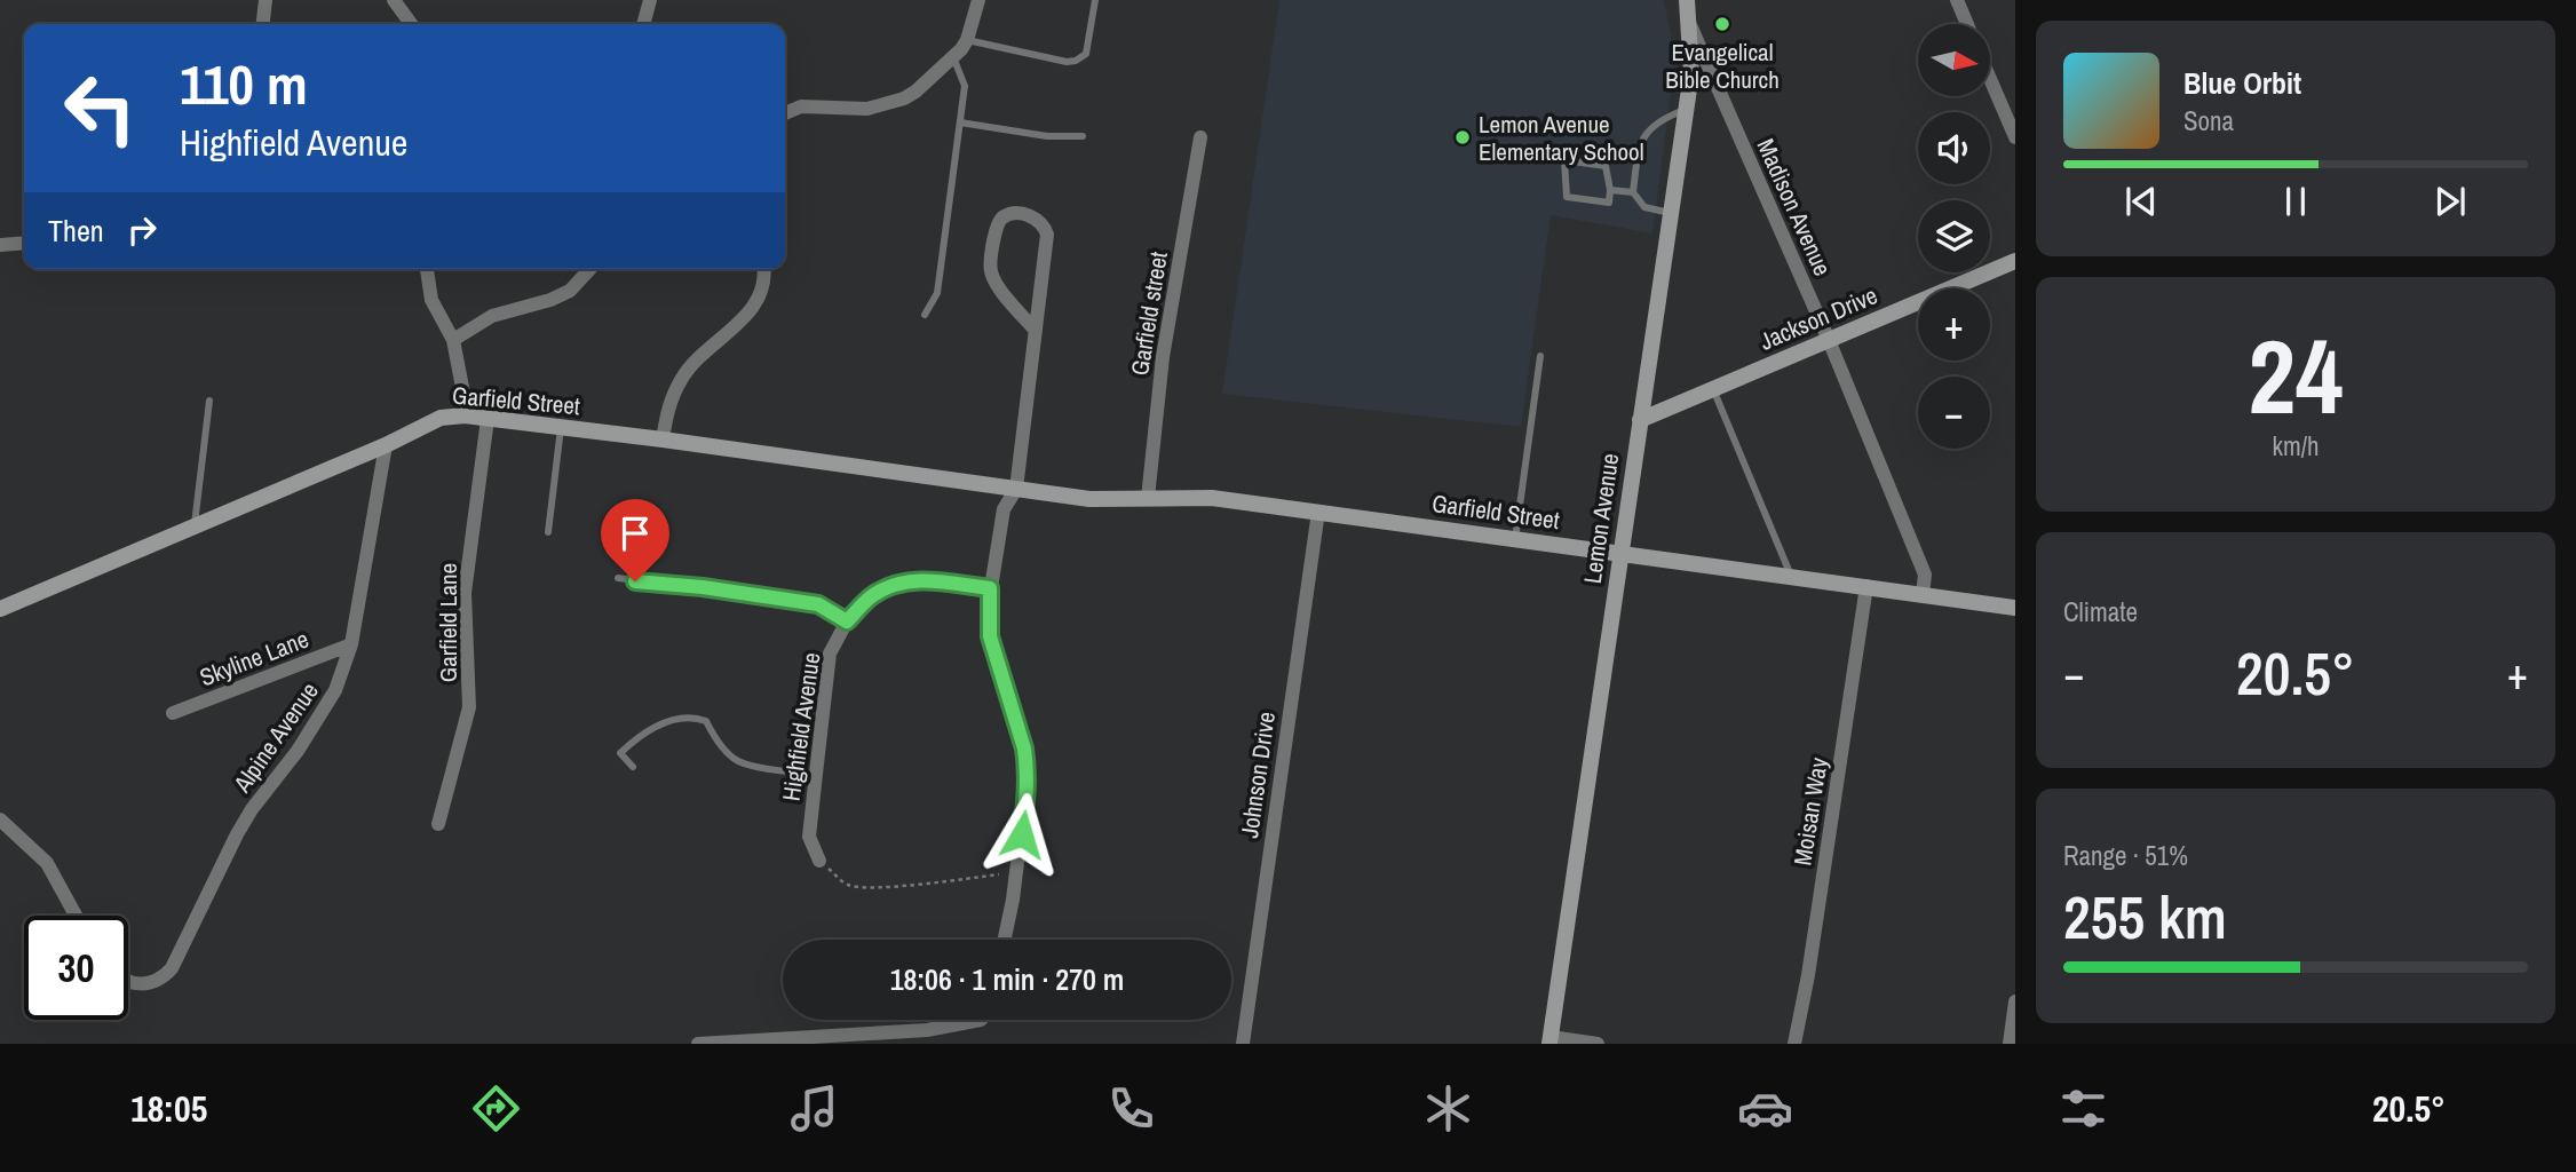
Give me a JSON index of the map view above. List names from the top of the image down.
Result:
{
  "streets": {
    "street": [
      "Madison Avenue",
      "Garfield street",
      "Jackson Drive",
      "Garfield Street",
      "Lemon Avenue",
      "Garfield Lane",
      "Skyline Lane",
      "Highfield Avenue",
      "Alpine Avenue",
      "Johnson Drive",
      "Moisan Way"
    ]
  },
  "crossings": [
    ["Madison Avenue", "Jackson Drive"],
    ["Madison Avenue", "Garfield Street"],
    ["Madison Avenue", "Lemon Avenue"],
    ["Garfield street", "Garfield Street"],
    ["Jackson Drive", "Lemon Avenue"],
    ["Garfield Street", "Lemon Avenue"],
    ["Garfield Street", "Garfield Lane"],
    ["Garfield Street", "Alpine Avenue"],
    ["Garfield Street", "Johnson Drive"],
    ["Garfield Street", "Moisan Way"],
    ["Skyline Lane", "Alpine Avenue"]
  ],
  "places": ["Evangelical Bible Church", "Lemon Avenue Elementary School"],
  "north": "right",
  "page": {
    "map_buttons": ["+", "−"],
    "turn": ["110 m", "Highfield Avenue"],
    "song": ["Blue Orbit", "Sona"],
    "then": "Then",
    "tile": [
      ["24", "km/h"],
      "Climate",
      ["Range · 51%", "255 km"]
    ],
    "heat": ["−", "20.5°", "+"],
    "limit": "30",
    "trip": "18:06 · 1 min · 270 m",
    "tabs": ["18:05", "20.5°"]
  }
}
